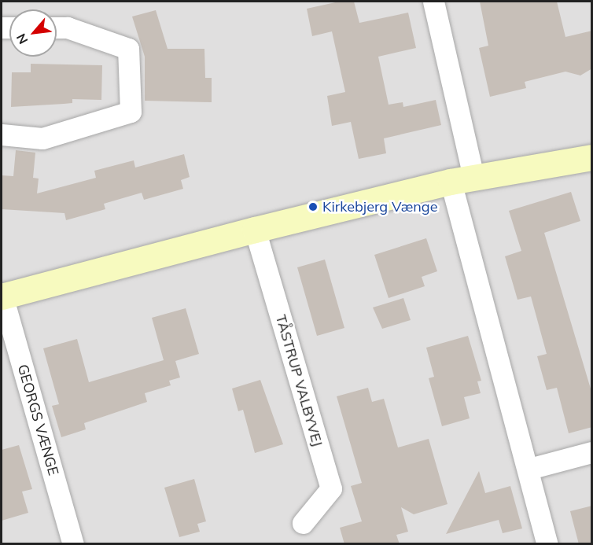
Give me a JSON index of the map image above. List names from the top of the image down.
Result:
{
  "streets": {
    "street": ["TÅSTRUP VALBYVEJ", "GEORGS VÆNGE"]
  },
  "places": ["Kirkebjerg Vænge"],
  "north": "bottom left"
}
